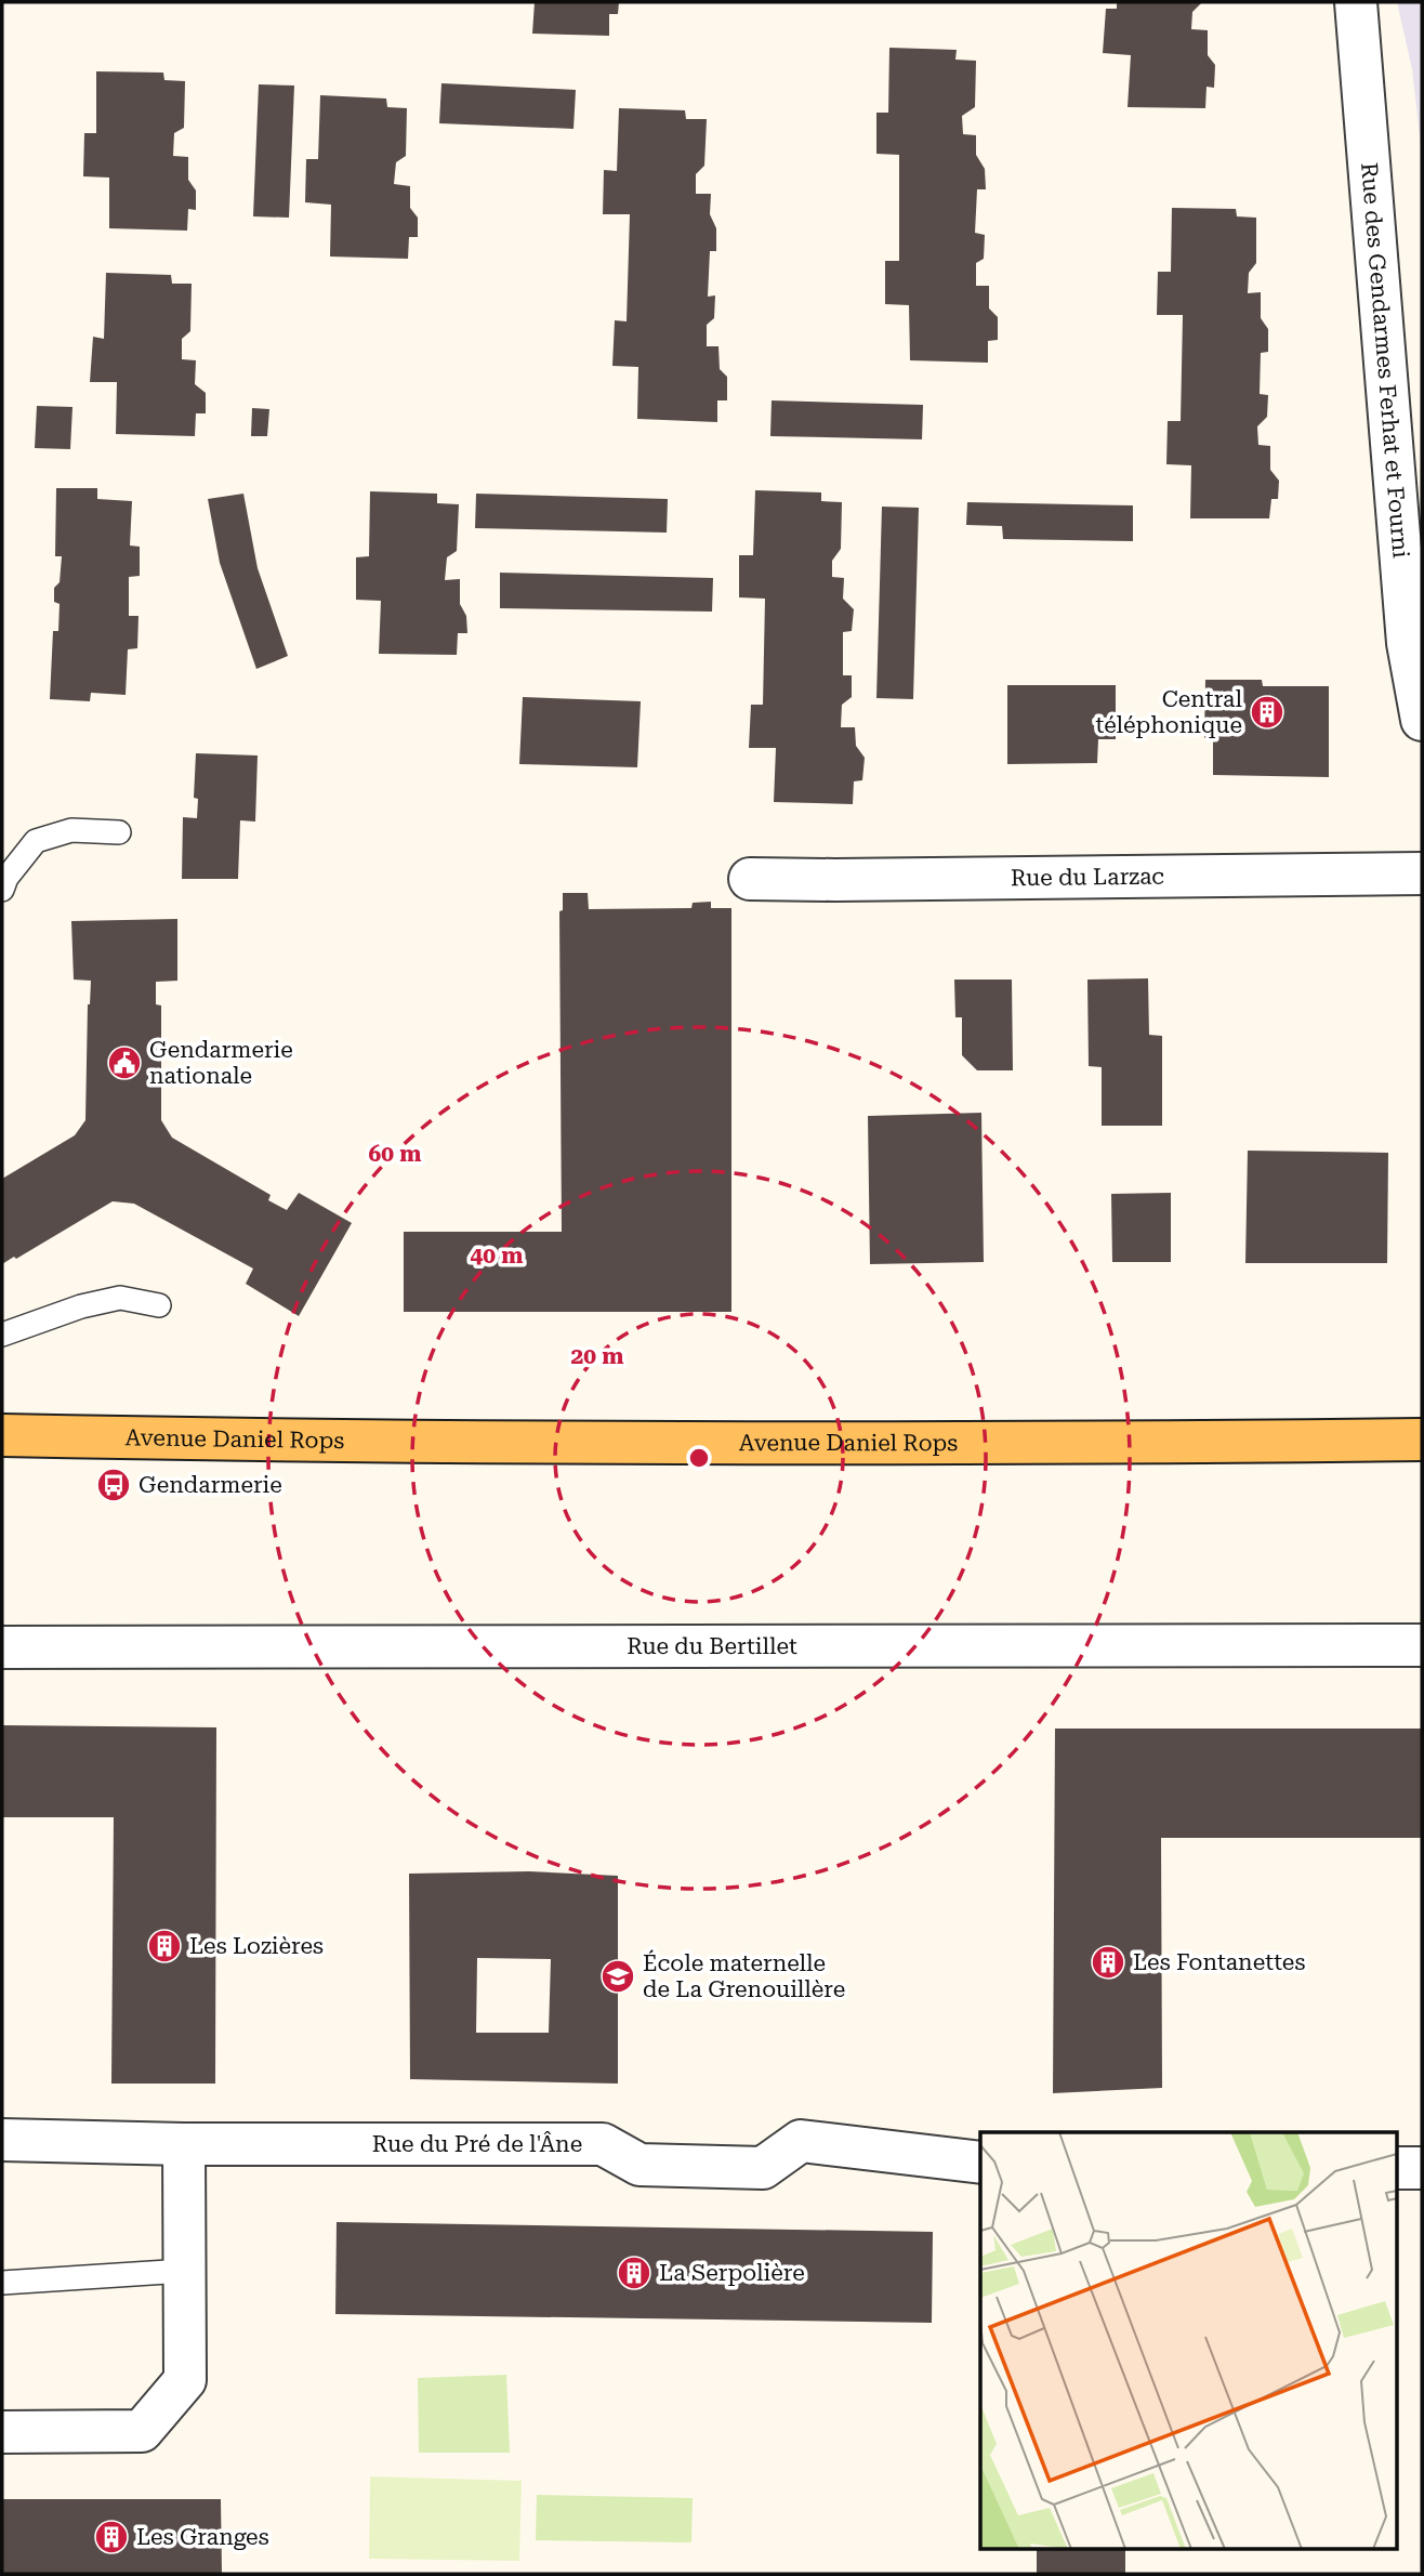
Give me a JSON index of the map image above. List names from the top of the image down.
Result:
{
  "streets": {
    "main road": ["Avenue Daniel Rops"],
    "street": [
      "Rue des Gendarmes Ferhat et Fourni",
      "Rue du Larzac",
      "Rue du Bertillet",
      "Rue du Pré de l'Âne"
    ]
  },
  "places": {
    "building": [
      "Central téléphonique",
      "Les Lozières",
      "Les Fontanettes",
      "La Serpolière",
      "Les Granges"
    ],
    "public building": ["Gendarmerie nationale"],
    "bus stop": ["Gendarmerie"],
    "school or university": ["École maternelle de La Grenouillère"]
  },
  "rings": ["60 m", "40 m", "20 m"]
}
